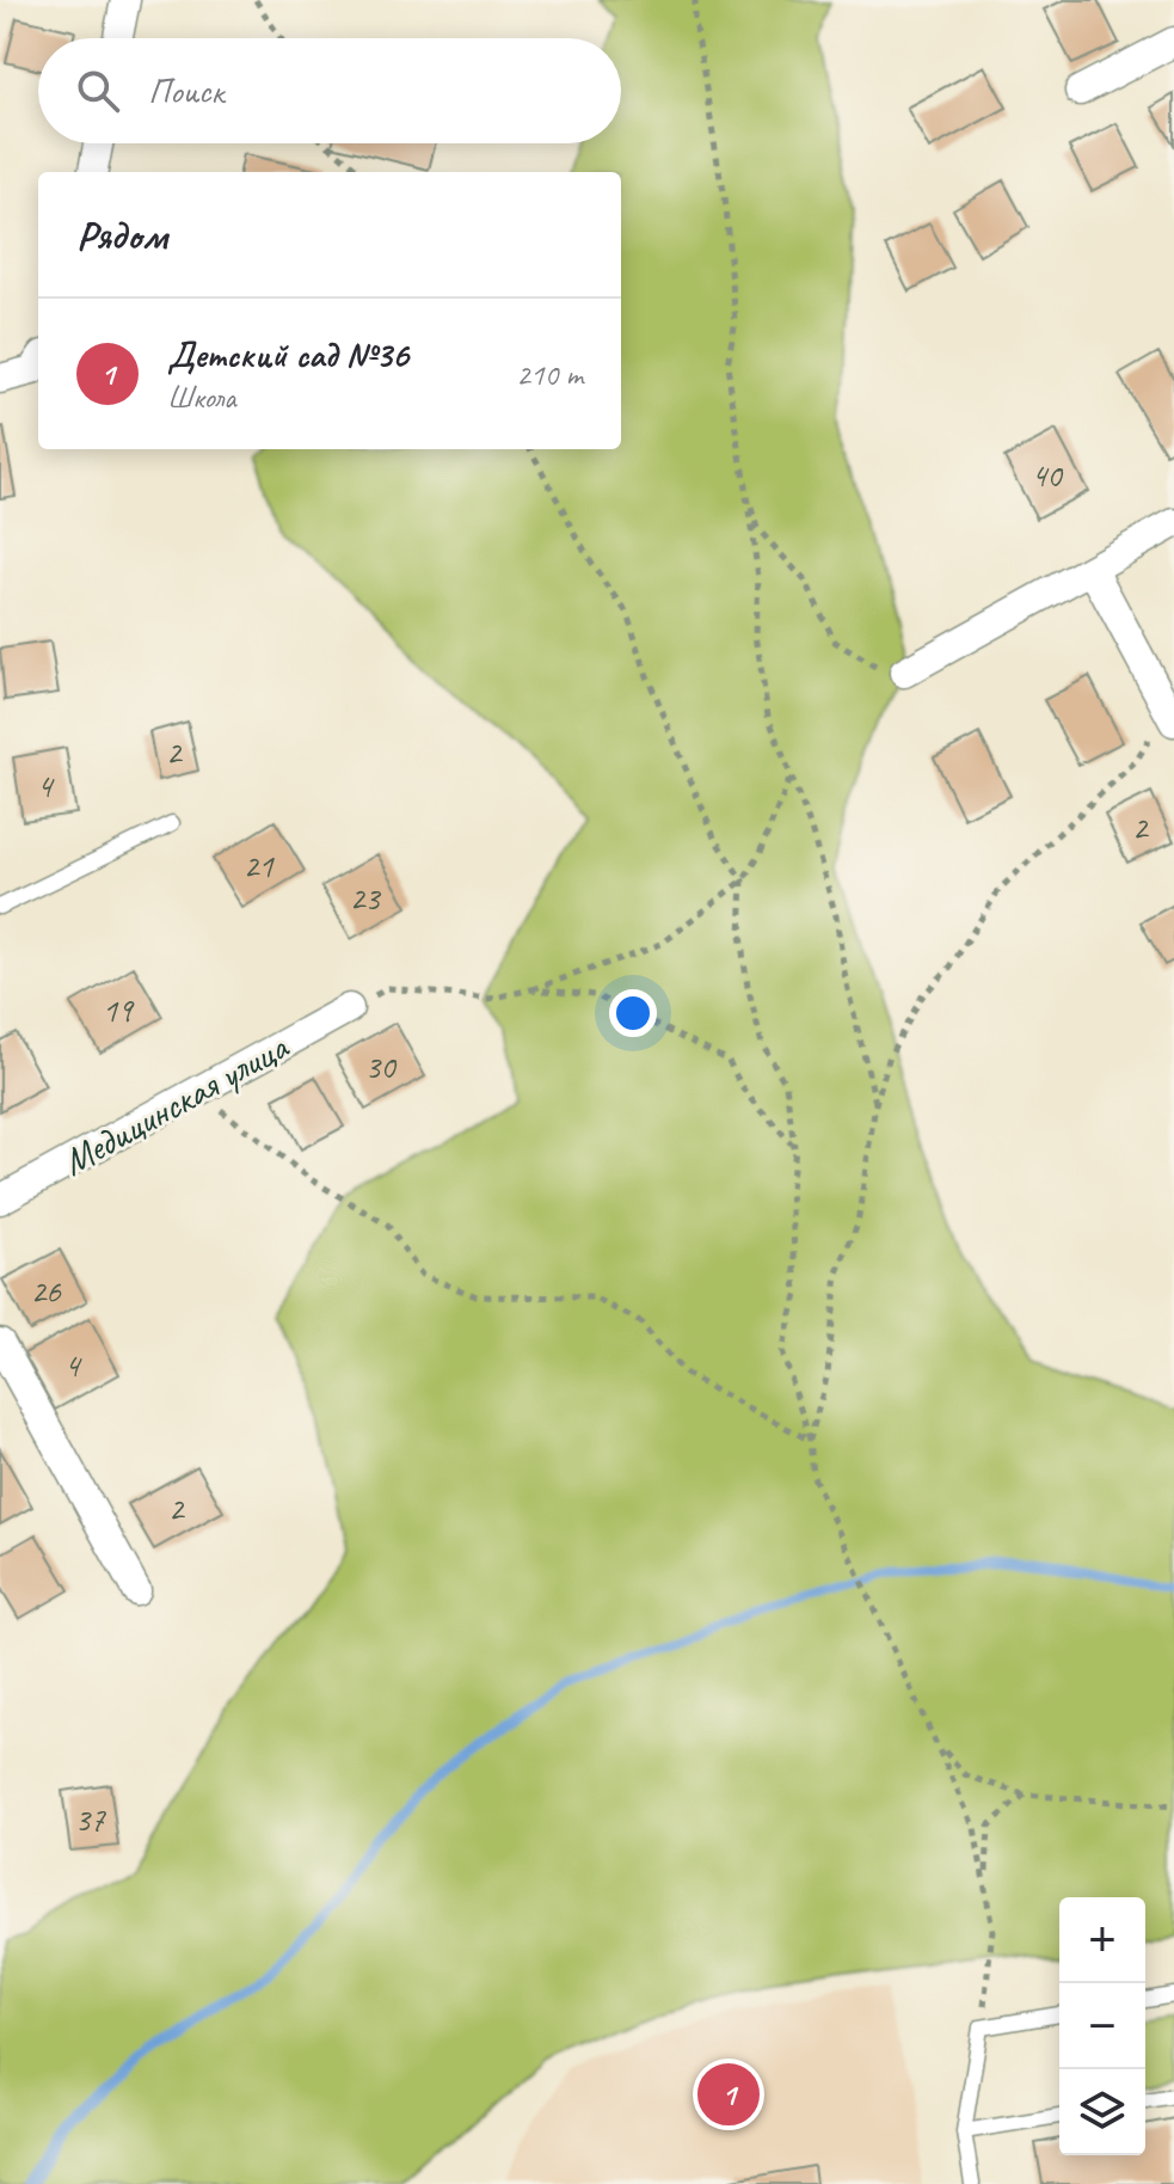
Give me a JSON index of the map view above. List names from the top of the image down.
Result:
{
  "streets": {
    "street": ["Медицинская улица"]
  },
  "house_numbers": [
    "40",
    "2",
    "4",
    "2",
    "21",
    "23",
    "19",
    "30",
    "26",
    "4",
    "2",
    "37"
  ],
  "page": {
    "search": "Поиск",
    "heading": "Рядом",
    "list": [
      {
        "mark": "1",
        "name": "Детский сад №36",
        "note": "Школа",
        "value": "210 m"
      }
    ],
    "map_buttons": ["+", "−"],
    "pins": "1"
  }
}
